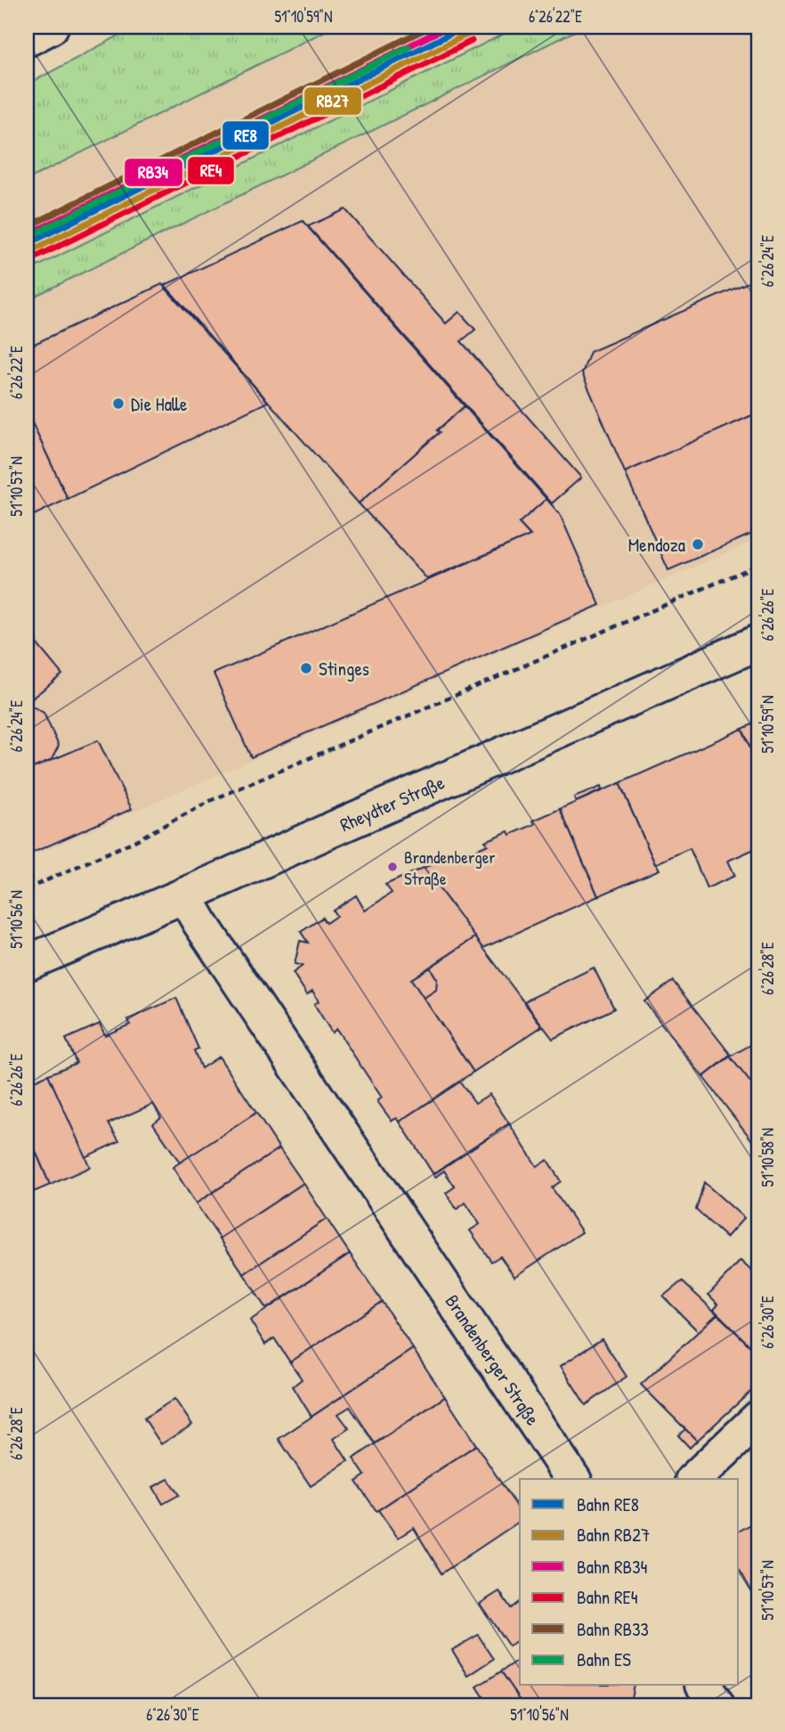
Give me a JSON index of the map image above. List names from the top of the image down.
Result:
{
  "streets": {
    "street": ["Rheydter Straße", "Brandenberger Straße"]
  },
  "crossings": [
    ["Rheydter Straße", "Brandenberger Straße"]
  ],
  "places": [
    "Die Halle",
    "Mendoza",
    "Stinges",
    "Brandenberger Straße"
  ],
  "lines": [
    "rail line RE8",
    "rail line RB34",
    "rail line RB33",
    "rail line RB27",
    "rail line RE4",
    "rail line ES"
  ],
  "legend": [
    "Bahn RE8",
    "Bahn RB27",
    "Bahn RB34",
    "Bahn RE4",
    "Bahn RB33",
    "Bahn ES"
  ],
  "coordinates": [
    "51°10'59\"N",
    "6°26'22\"E",
    "6°26'24\"E",
    "51°10'57\"N",
    "6°26'26\"E",
    "51°10'56\"N",
    "6°26'28\"E",
    "51°10'58\"N",
    "6°26'30\"E"
  ]
}
